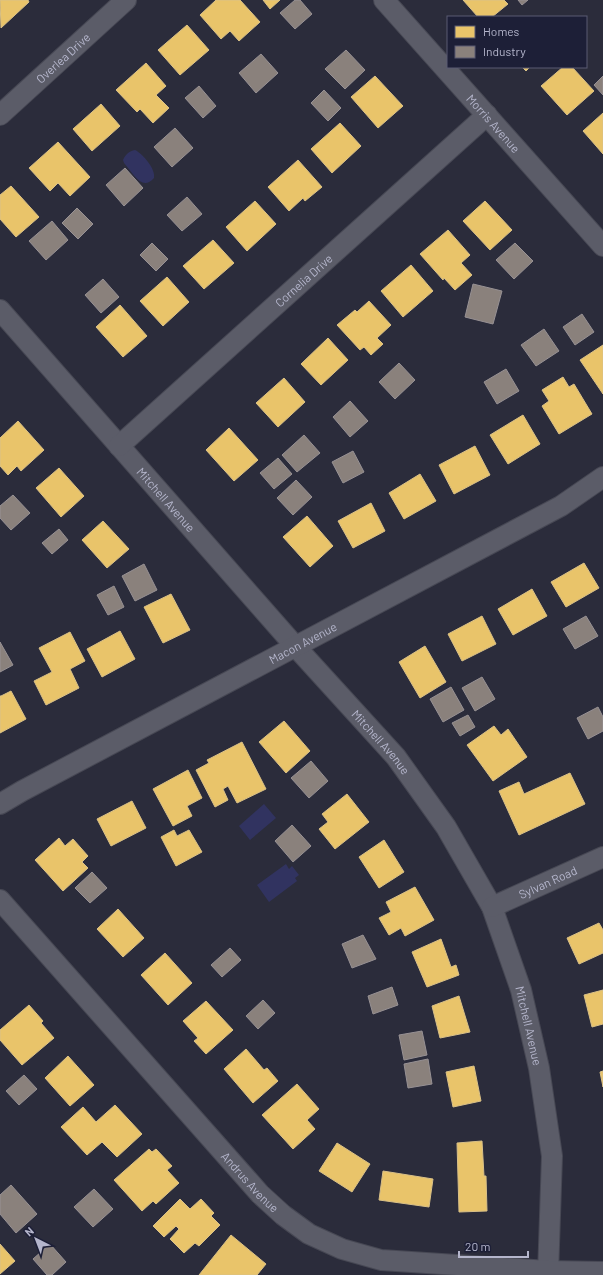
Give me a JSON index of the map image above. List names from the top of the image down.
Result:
{
  "streets": {
    "street": [
      "Overlea Drive",
      "Morris Avenue",
      "Cornelia Drive",
      "Mitchell Avenue",
      "Macon Avenue",
      "Sylvan Road",
      "Andrus Avenue"
    ]
  },
  "crossings": [
    ["Morris Avenue", "Cornelia Drive"],
    ["Cornelia Drive", "Mitchell Avenue"],
    ["Mitchell Avenue", "Macon Avenue"],
    ["Mitchell Avenue", "Sylvan Road"],
    ["Mitchell Avenue", "Andrus Avenue"]
  ],
  "legend": ["Homes", "Industry"],
  "scale_bar": "20 m",
  "north": "top left"
}
